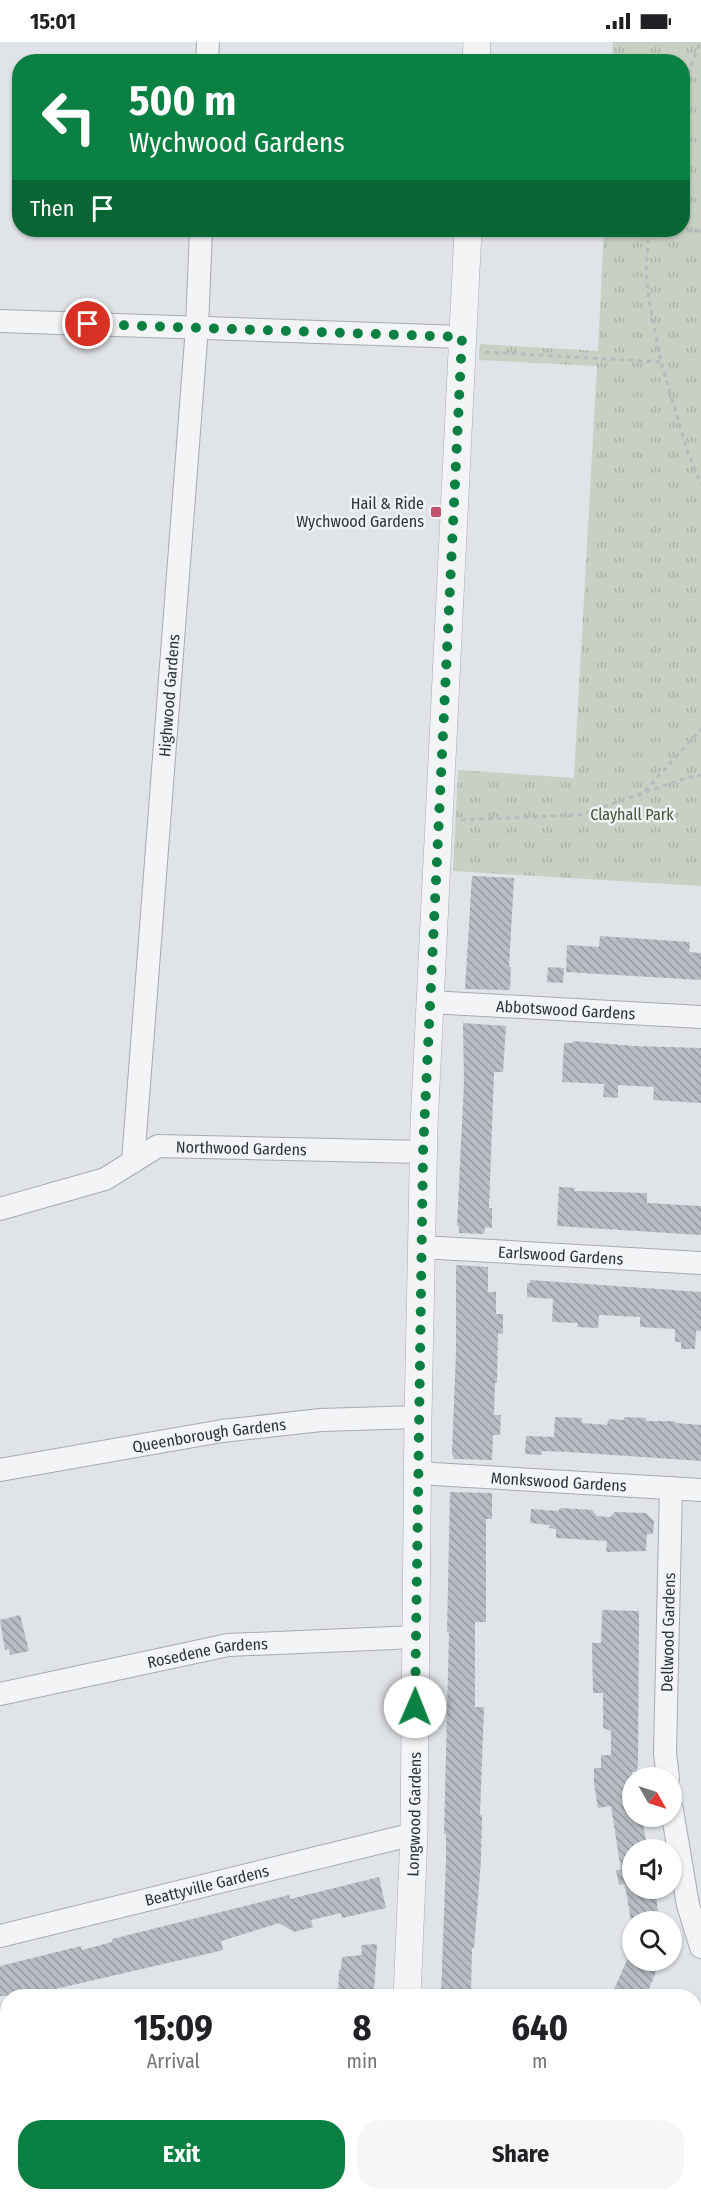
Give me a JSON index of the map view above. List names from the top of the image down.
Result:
{
  "streets": {
    "street": [
      "Highwood Gardens",
      "Abbotswood Gardens",
      "Northwood Gardens",
      "Earlswood Gardens",
      "Queenborough Gardens",
      "Monkswood Gardens",
      "Dellwood Gardens",
      "Rosedene Gardens",
      "Longwood Gardens",
      "Beattyville Gardens"
    ]
  },
  "crossings": [
    ["Highwood Gardens", "Northwood Gardens"],
    ["Abbotswood Gardens", "Longwood Gardens"],
    ["Northwood Gardens", "Longwood Gardens"],
    ["Earlswood Gardens", "Longwood Gardens"],
    ["Queenborough Gardens", "Longwood Gardens"],
    ["Monkswood Gardens", "Dellwood Gardens"],
    ["Monkswood Gardens", "Longwood Gardens"],
    ["Rosedene Gardens", "Longwood Gardens"],
    ["Longwood Gardens", "Beattyville Gardens"]
  ],
  "parks": ["Clayhall Park"],
  "places": {
    "transit": ["Hail & Ride Wychwood Gardens"]
  },
  "north": "bottom right",
  "page": {
    "status": "15:01",
    "turn": ["500 m", "Wychwood Gardens"],
    "then": "Then",
    "eta": [
      "15:09",
      "Arrival",
      "8",
      "min",
      "640",
      "m"
    ],
    "buttons": ["Exit", "Share"]
  }
}
